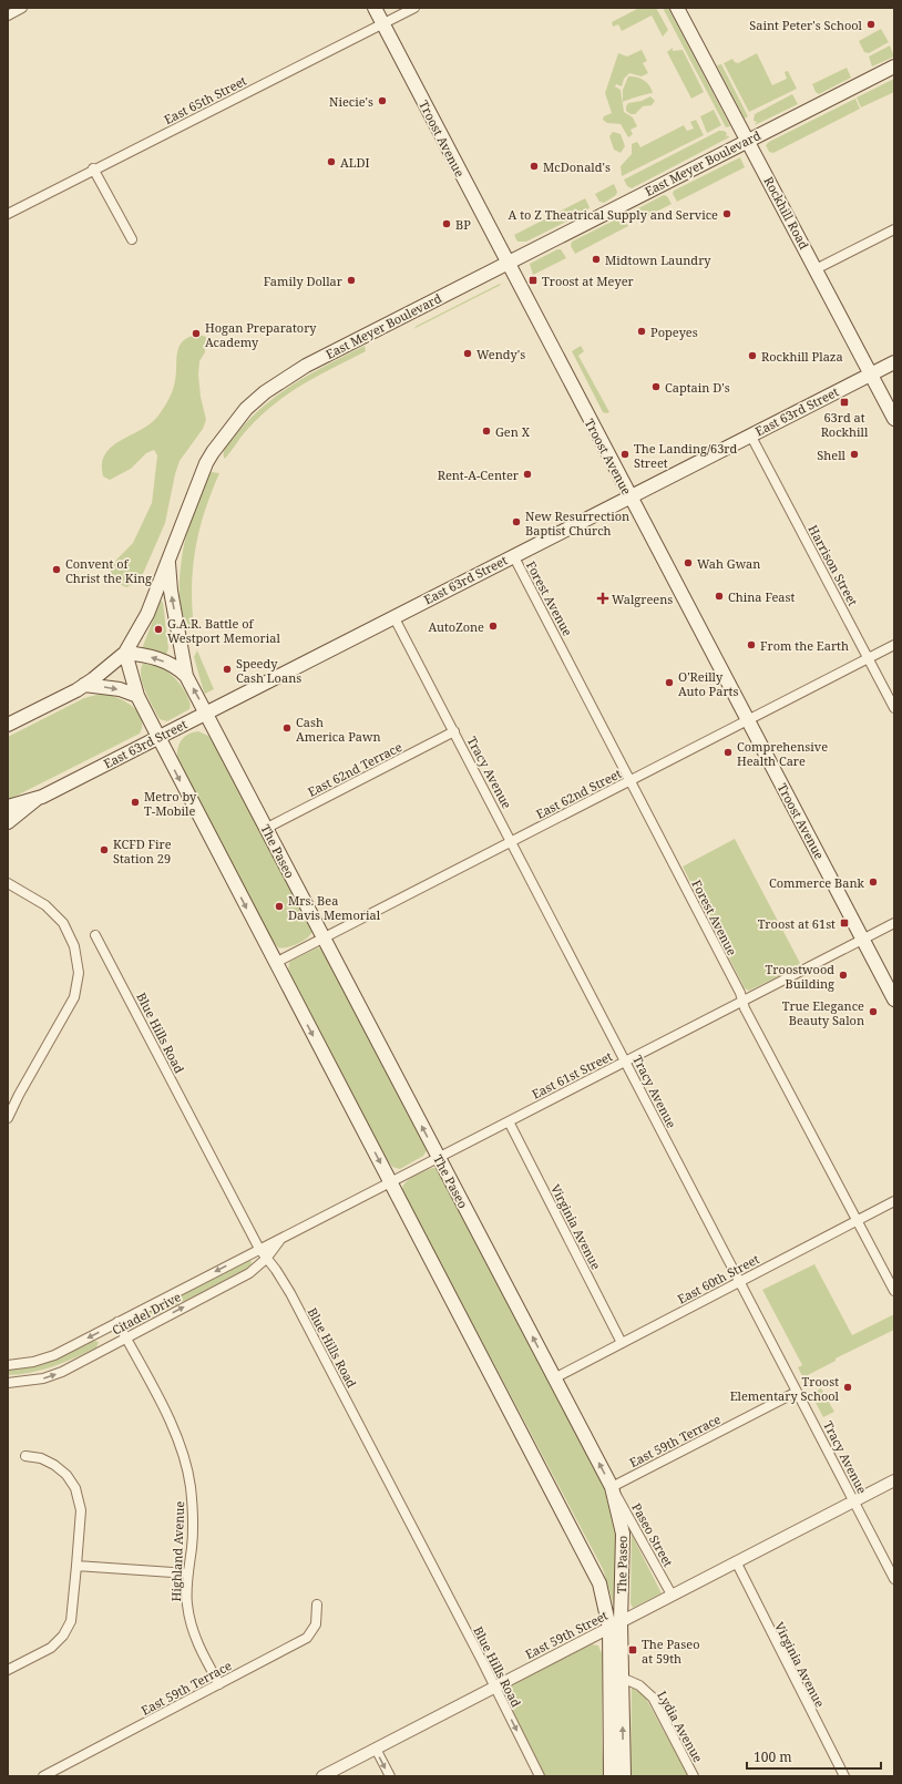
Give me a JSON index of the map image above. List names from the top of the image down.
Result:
{
  "streets": {
    "main road": [
      "Troost Avenue",
      "East Meyer Boulevard",
      "Rockhill Road",
      "East 63rd Street",
      "The Paseo"
    ],
    "street": [
      "East 65th Street",
      "Harrison Street",
      "Forest Avenue",
      "East 62nd Terrace",
      "Tracy Avenue",
      "East 62nd Street",
      "Blue Hills Road",
      "East 61st Street",
      "Virginia Avenue",
      "East 60th Street",
      "Citadel Drive",
      "East 59th Terrace",
      "Paseo Street",
      "Highland Avenue",
      "East 59th Street",
      "Lydia Avenue"
    ]
  },
  "crossings": [
    ["East 65th Street", "Troost Avenue"],
    ["Troost Avenue", "East Meyer Boulevard"],
    ["Troost Avenue", "East 63rd Street"],
    ["Troost Avenue", "East 62nd Street"],
    ["Troost Avenue", "East 61st Street"],
    ["East Meyer Boulevard", "Rockhill Road"],
    ["East Meyer Boulevard", "The Paseo"],
    ["Rockhill Road", "East 63rd Street"],
    ["East 63rd Street", "Harrison Street"],
    ["East 63rd Street", "Forest Avenue"],
    ["East 63rd Street", "Tracy Avenue"],
    ["East 63rd Street", "The Paseo"],
    ["Harrison Street", "East 62nd Street"],
    ["Forest Avenue", "East 62nd Street"],
    ["Forest Avenue", "East 61st Street"],
    ["Forest Avenue", "East 60th Street"],
    ["East 62nd Terrace", "Tracy Avenue"],
    ["East 62nd Terrace", "The Paseo"],
    ["Tracy Avenue", "East 62nd Street"],
    ["Tracy Avenue", "East 61st Street"],
    ["Tracy Avenue", "East 60th Street"],
    ["Tracy Avenue", "East 59th Terrace"],
    ["Tracy Avenue", "East 59th Street"],
    ["East 62nd Street", "The Paseo"],
    ["The Paseo", "East 61st Street"],
    ["The Paseo", "East 60th Street"],
    ["The Paseo", "East 59th Terrace"],
    ["The Paseo", "Paseo Street"],
    ["The Paseo", "East 59th Street"],
    ["The Paseo", "Lydia Avenue"],
    ["Blue Hills Road", "East 61st Street"],
    ["Blue Hills Road", "Citadel Drive"],
    ["Blue Hills Road", "East 59th Street"],
    ["East 61st Street", "Virginia Avenue"],
    ["East 61st Street", "Citadel Drive"],
    ["Virginia Avenue", "East 60th Street"],
    ["Virginia Avenue", "East 59th Street"],
    ["Citadel Drive", "Highland Avenue"],
    ["East 59th Terrace", "Paseo Street"],
    ["East 59th Terrace", "Highland Avenue"],
    ["Paseo Street", "East 59th Street"]
  ],
  "places": {
    "other": [
      "Saint Peter's School",
      "Niecie's",
      "ALDI",
      "McDonald's",
      "A to Z Theatrical Supply and Service",
      "BP",
      "Midtown Laundry",
      "Family Dollar",
      "Popeyes",
      "Hogan Preparatory Academy",
      "Wendy's",
      "Rockhill Plaza",
      "Captain D's",
      "Gen X",
      "The Landing/63rd Street",
      "Shell",
      "Rent-A-Center",
      "New Resurrection Baptist Church",
      "Wah Gwan",
      "Convent of Christ the King",
      "China Feast",
      "AutoZone",
      "G.A.R. Battle of Westport Memorial",
      "From the Earth",
      "Speedy Cash Loans",
      "O'Reilly Auto Parts",
      "Cash America Pawn",
      "Comprehensive Health Care",
      "Metro by T-Mobile",
      "KCFD Fire Station 29",
      "Commerce Bank",
      "Mrs. Bea Davis Memorial",
      "Troostwood Building",
      "True Elegance Beauty Salon",
      "Troost Elementary School"
    ],
    "transit": [
      "Troost at Meyer",
      "63rd at Rockhill",
      "Troost at 61st",
      "The Paseo at 59th"
    ],
    "health": ["Walgreens"]
  },
  "scale_bar": "100 m"
}
